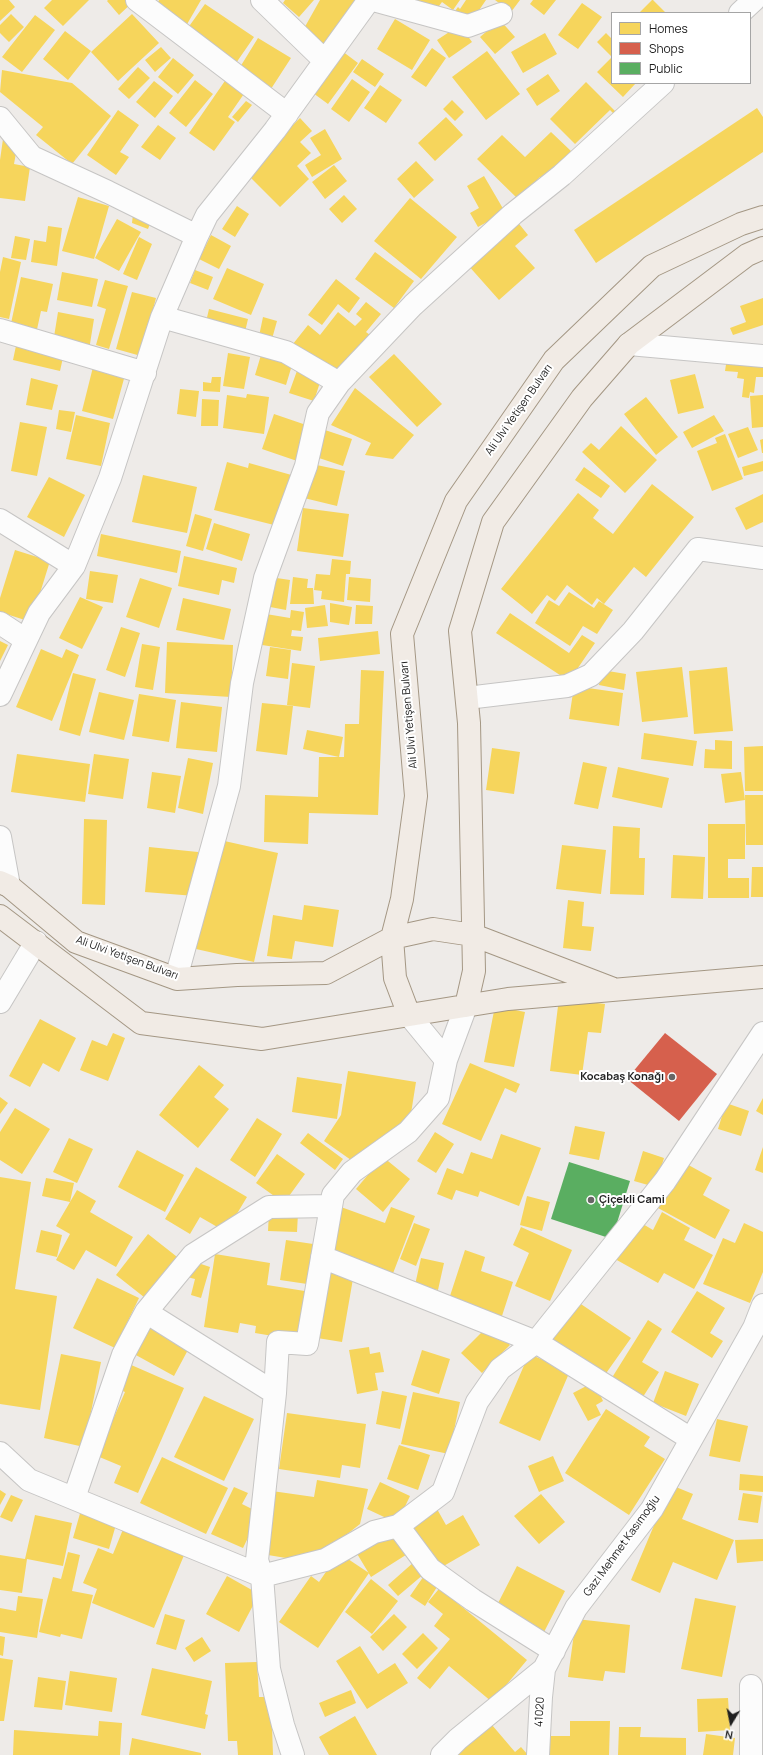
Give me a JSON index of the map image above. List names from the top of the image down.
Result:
{
  "streets": {
    "main road": ["Ali Ulvi Yetişen Bulvarı"],
    "street": ["Gazi Mehmet Kasımoğlu", "41020"]
  },
  "crossings": [
    ["Gazi Mehmet Kasımoğlu", "41020"]
  ],
  "places": ["Kocabaş Konağı", "Çiçekli Cami"],
  "legend": ["Homes", "Shops", "Public"],
  "north": "bottom"
}
